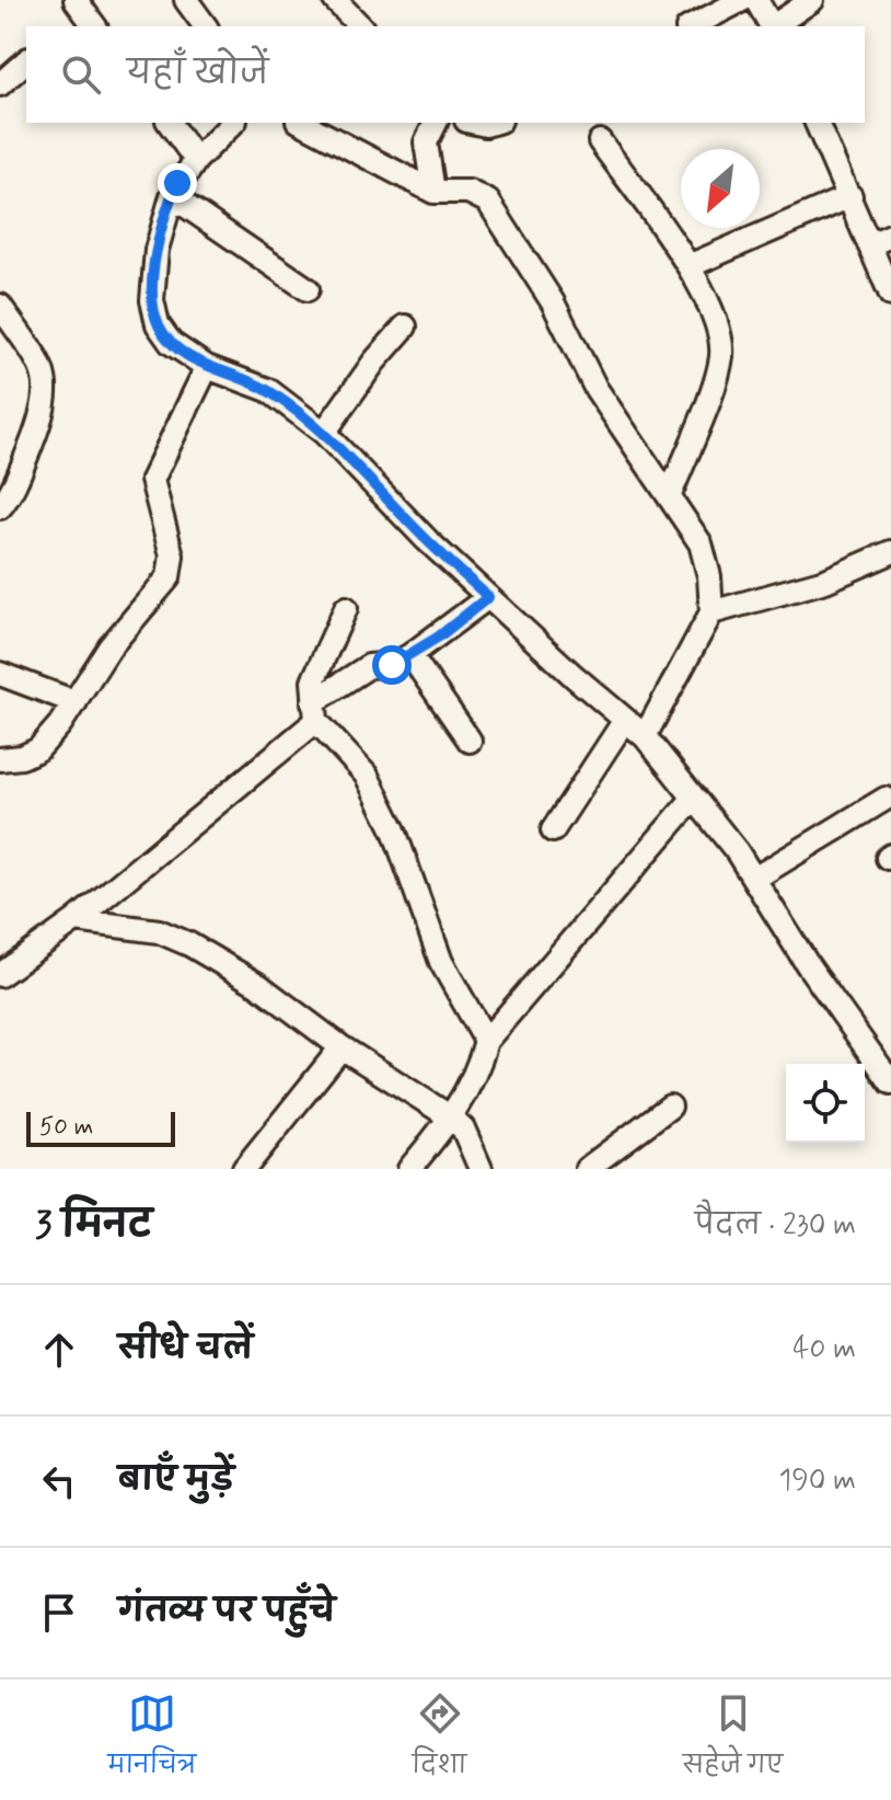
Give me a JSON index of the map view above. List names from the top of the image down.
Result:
{
  "scale_bar": "50 m",
  "north": "bottom left",
  "page": {
    "search": "यहाँ खोजें",
    "scale": "50 m",
    "heading": ["3 मिनट", "पैदल · 230 m"],
    "list": [
      ["सीधे चलें", "40 m"],
      ["बाएँ मुड़ें", "190 m"],
      "गंतव्य पर पहुँचे"
    ],
    "nav": ["मानचित्र", "दिशा", "सहेजे गए"]
  }
}
